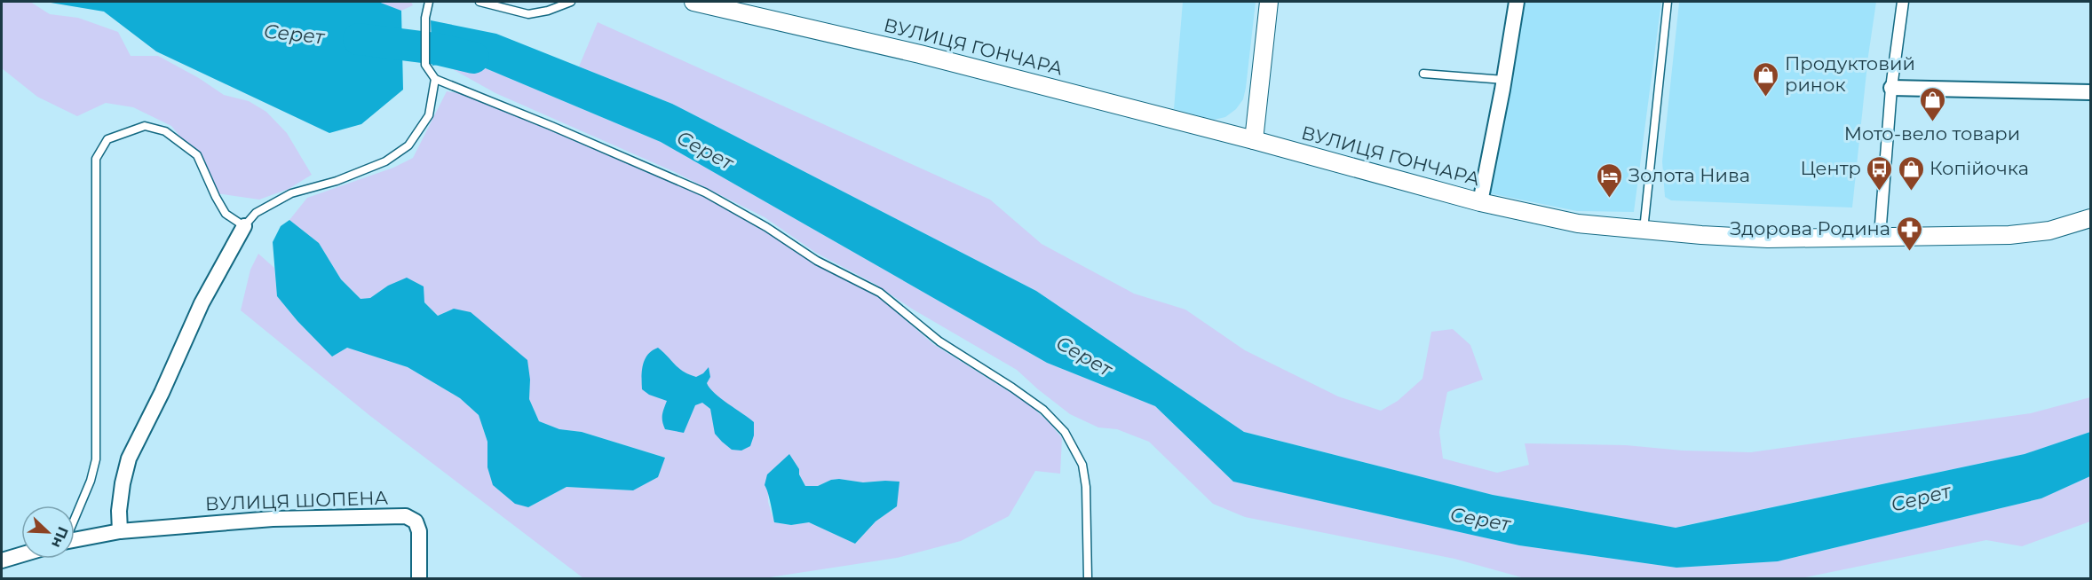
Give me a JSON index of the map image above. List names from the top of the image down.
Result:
{
  "streets": {
    "street": ["ВУЛИЦЯ ГОНЧАРА", "ВУЛИЦЯ ШОПЕНА"]
  },
  "water": ["Серет"],
  "places": {
    "shop": ["Продуктовий ринок", "Мото-вело товари", "Копійочка"],
    "bus stop": ["Центр"],
    "hotel": ["Золота Нива"],
    "pharmacy": ["Здорова Родина"]
  },
  "north": "bottom right"
}
